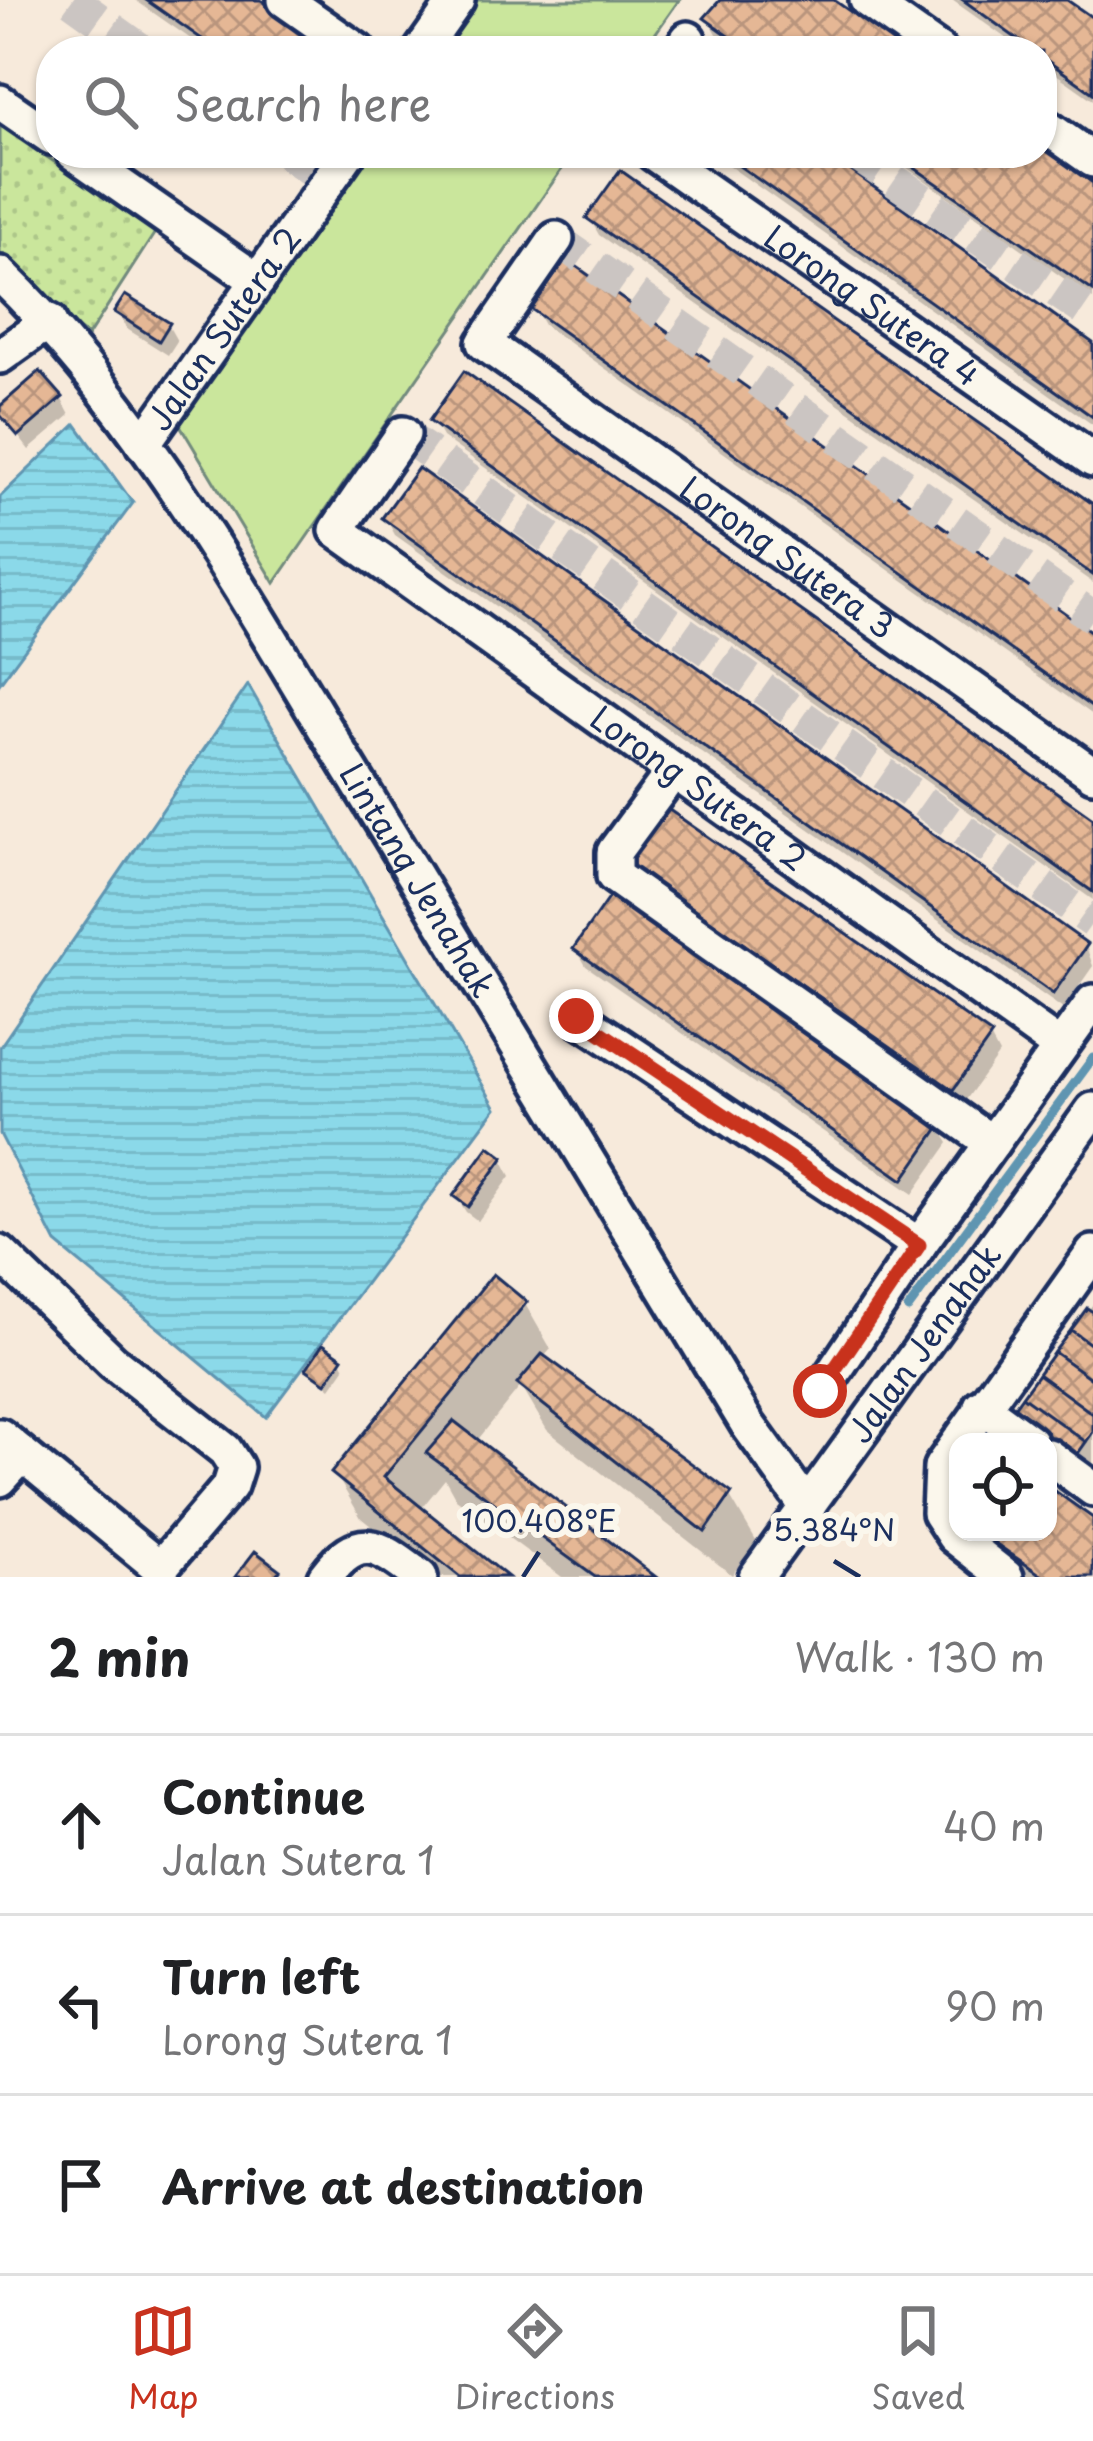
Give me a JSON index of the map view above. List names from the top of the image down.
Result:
{
  "streets": {
    "street": [
      "Lorong Sutera 4",
      "Jalan Sutera 2",
      "Lorong Sutera 3",
      "Lorong Sutera 2",
      "Lintang Jenahak",
      "Jalan Jenahak"
    ]
  },
  "crossings": [
    ["Jalan Sutera 2", "Lintang Jenahak"],
    ["Lintang Jenahak", "Jalan Jenahak"]
  ],
  "page": {
    "search": "Search here",
    "heading": ["2 min", "Walk · 130 m"],
    "list": [
      ["Continue", "Jalan Sutera 1", "40 m"],
      ["Turn left", "Lorong Sutera 1", "90 m"],
      "Arrive at destination"
    ],
    "nav": ["Map", "Directions", "Saved"]
  },
  "coordinates": ["100.408°E", "5.384°N"]
}
